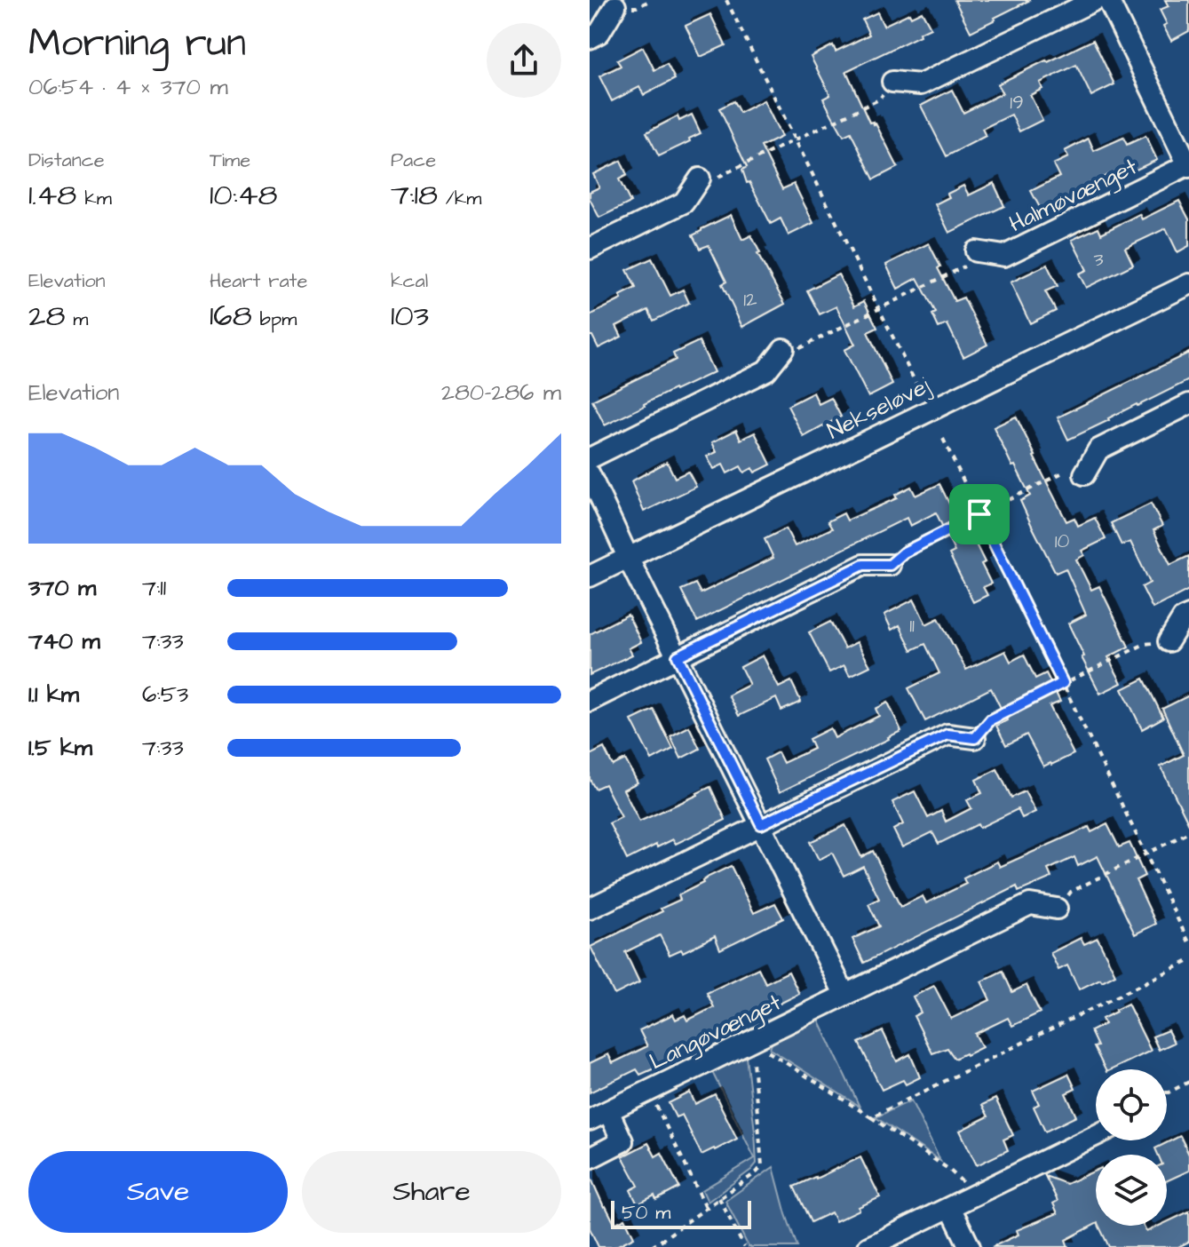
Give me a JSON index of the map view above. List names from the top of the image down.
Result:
{
  "streets": {
    "street": ["Halmøvænget", "Nekseløvej", "Langøvænget"]
  },
  "house_numbers": [
    "19",
    "3",
    "12",
    "10",
    "11"
  ],
  "scale_bar": "50 m",
  "page": {
    "heading": ["Morning run", "06:54 · 4 × 370 m"],
    "stats": [
      ["Distance", "1.48 km"],
      ["Time", "10:48"],
      ["Pace", "7:18 /km"],
      ["Elevation", "28 m"],
      ["Heart rate", "168 bpm"],
      ["kcal", "103"]
    ],
    "chart": ["Elevation", "280–286 m"],
    "list": [
      {
        "name": "370 m",
        "note": "7:11"
      },
      {
        "name": "740 m",
        "note": "7:33"
      },
      {
        "name": "1.1 km",
        "note": "6:53"
      },
      {
        "name": "1.5 km",
        "note": "7:33"
      }
    ],
    "buttons": ["Save", "Share"],
    "scale": "50 m"
  }
}
